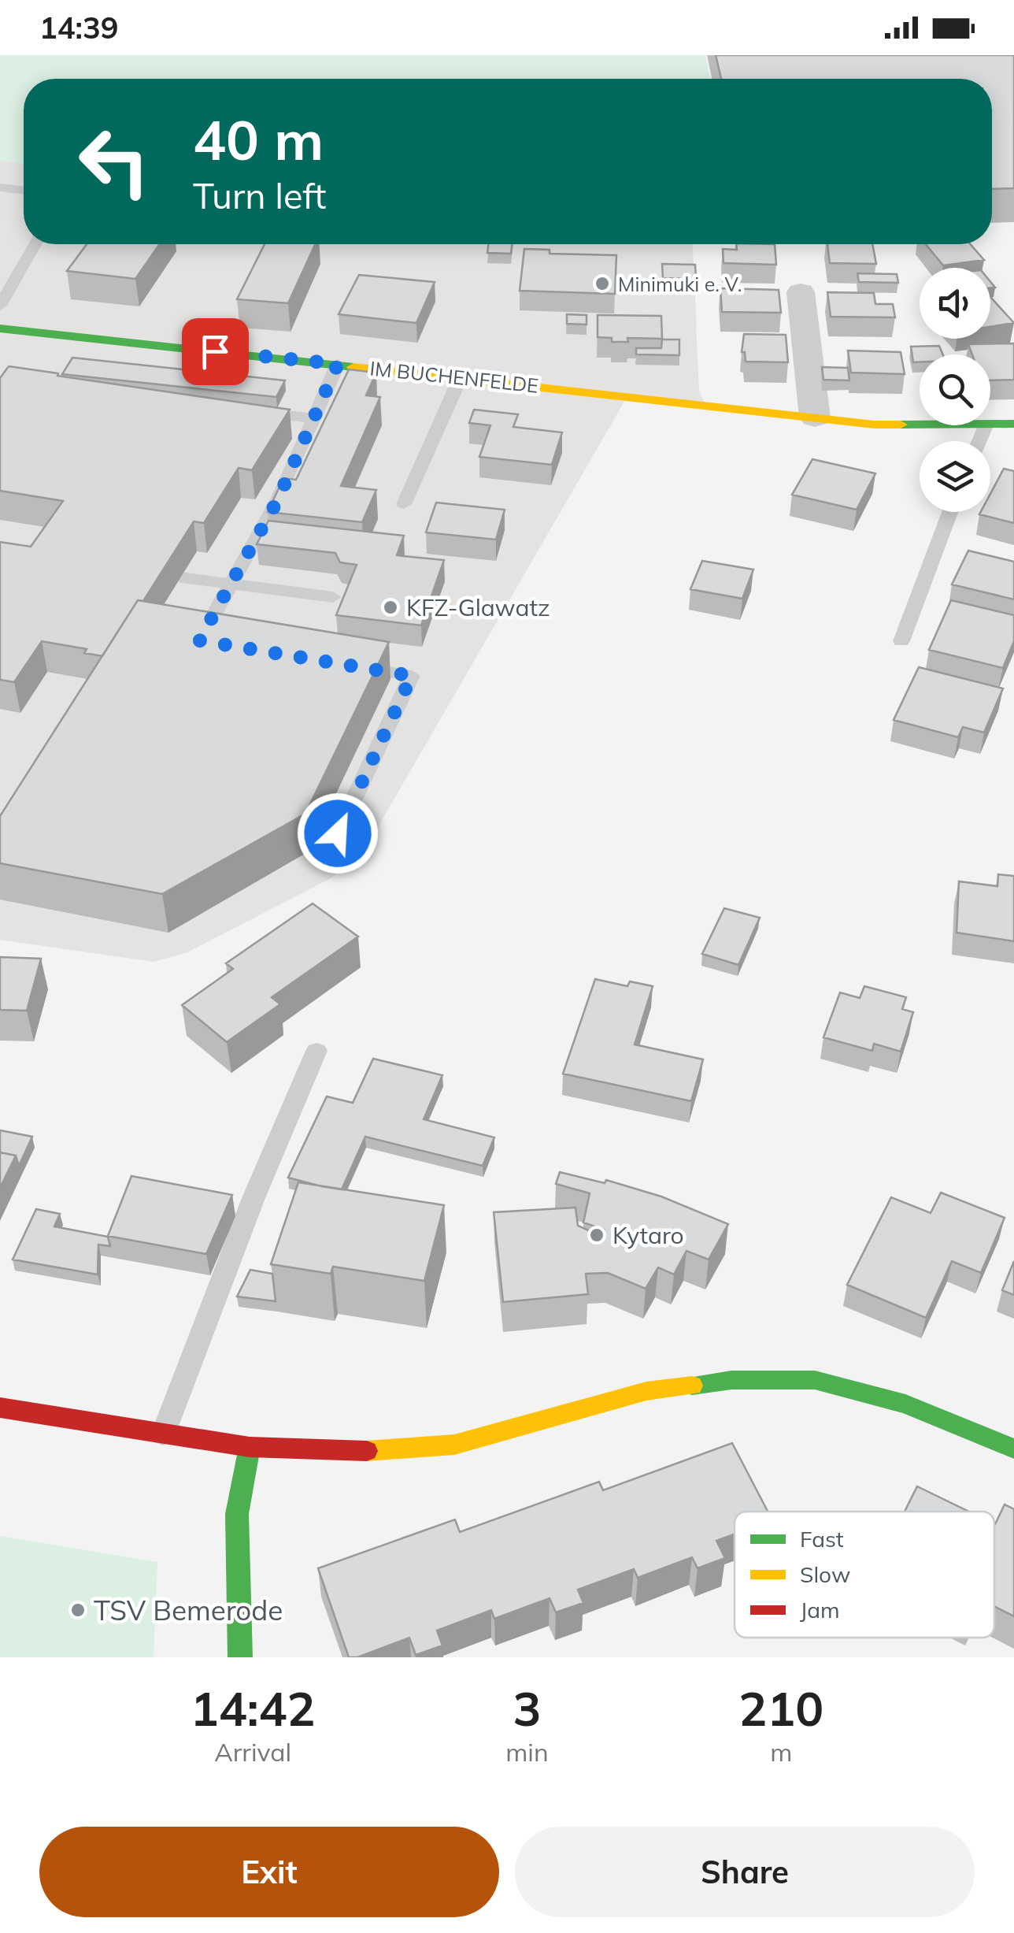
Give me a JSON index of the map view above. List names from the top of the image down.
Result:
{
  "streets": {
    "street": ["IM BUCHENFELDE"]
  },
  "places": [
    "Minimuki e. V.",
    "KFZ-Glawatz",
    "Kytaro",
    "TSV Bemerode"
  ],
  "legend": ["Fast", "Slow", "Jam"],
  "page": {
    "status": "14:39",
    "turn": ["40 m", "Turn left"],
    "eta": [
      "14:42",
      "Arrival",
      "3",
      "min",
      "210",
      "m"
    ],
    "buttons": ["Exit", "Share"]
  }
}
